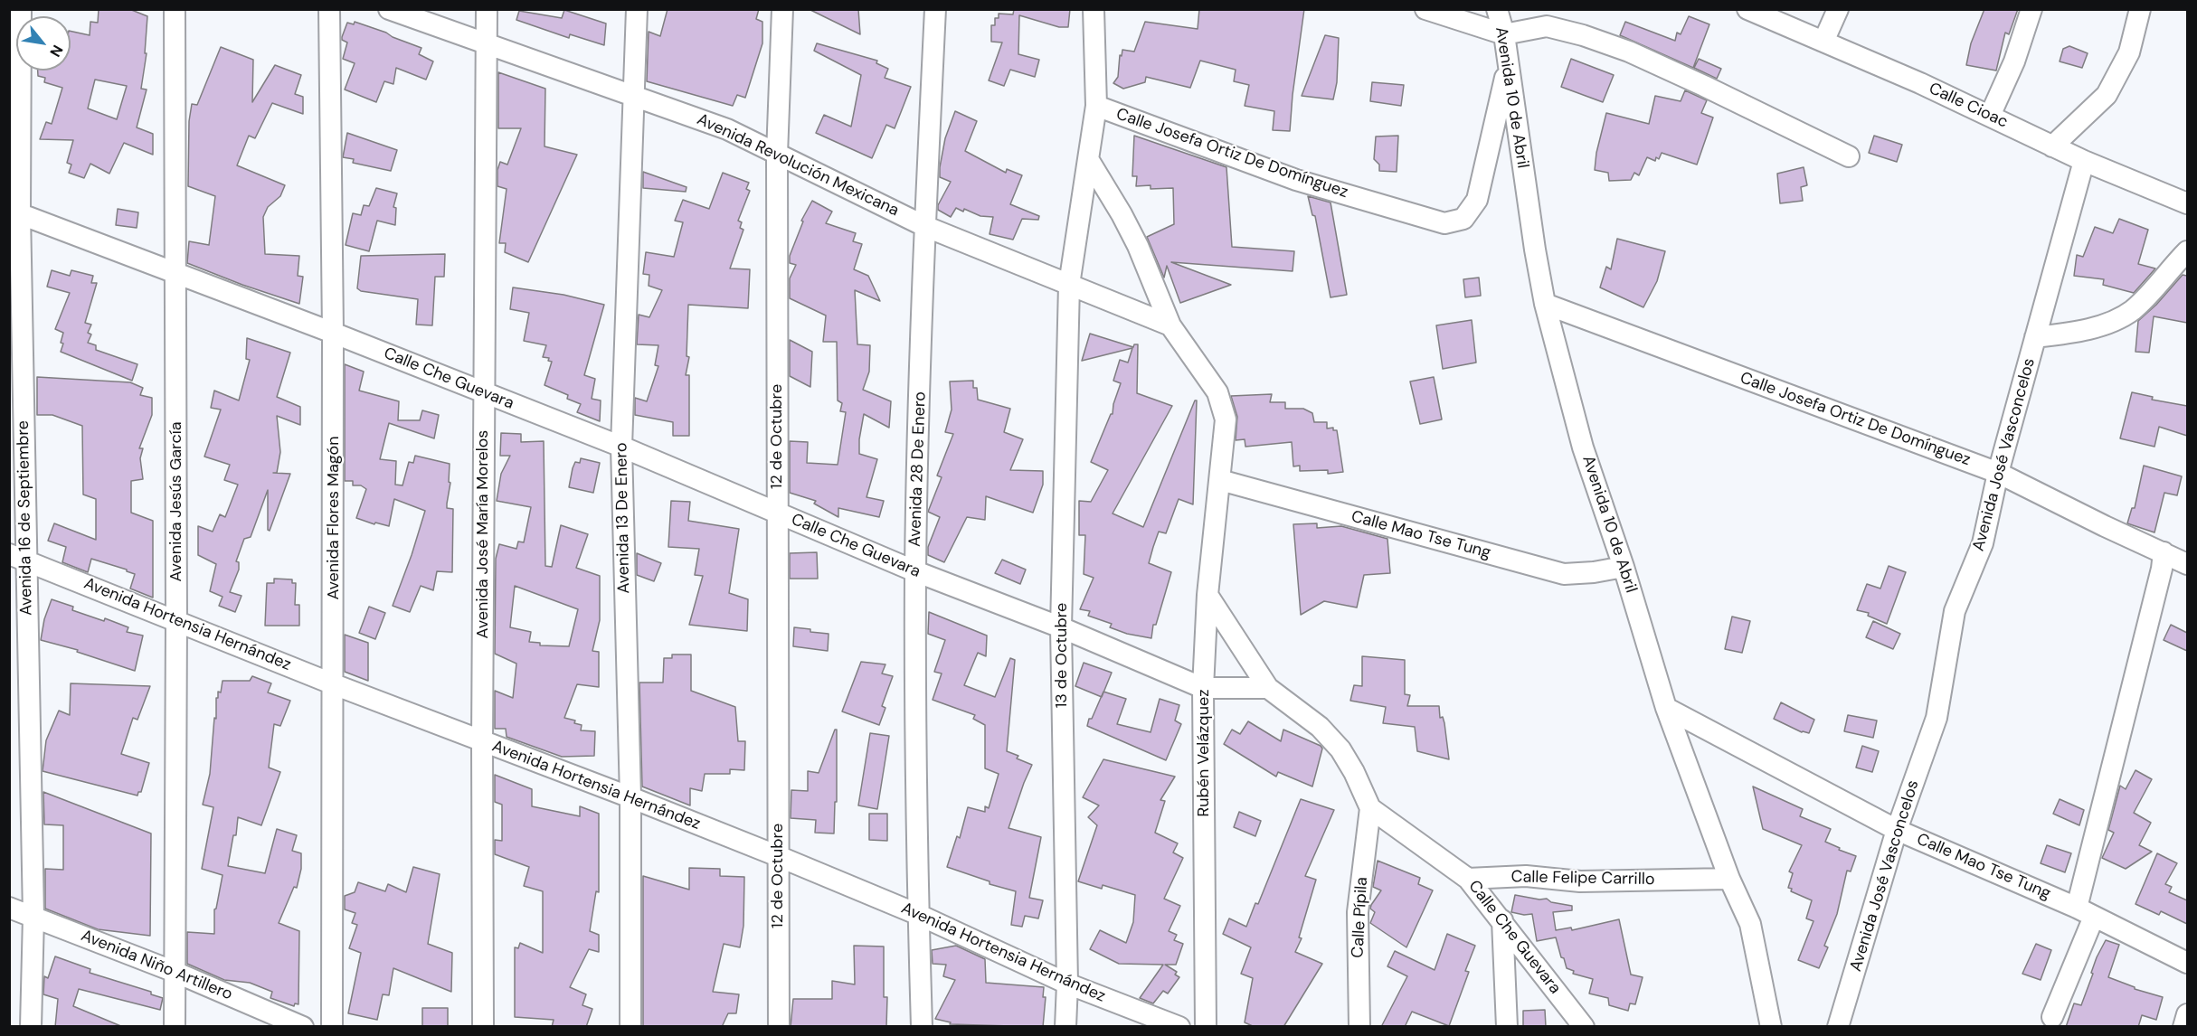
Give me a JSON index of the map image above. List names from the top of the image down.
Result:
{
  "streets": {
    "street": [
      "Avenida 10 de Abril",
      "Calle Cioac",
      "Calle Josefa Ortiz De Domínguez",
      "Avenida Revolución Mexicana",
      "Calle Che Guevara",
      "12 de Octubre",
      "Avenida José Vasconcelos",
      "Avenida 28 De Enero",
      "Avenida Jesús García",
      "Avenida 16 de Septiembre",
      "Avenida Flores Magón",
      "Avenida 13 De Enero",
      "Avenida José María Morelos",
      "Calle Mao Tse Tung",
      "Avenida Hortensia Hernández",
      "13 de Octubre",
      "Rubén Velázquez",
      "Calle Felipe Carrillo",
      "Calle Pípila",
      "Avenida Niño Artillero"
    ]
  },
  "crossings": [
    ["Avenida 10 de Abril", "Calle Josefa Ortiz De Domínguez"],
    ["Avenida 10 de Abril", "Calle Mao Tse Tung"],
    ["Avenida 10 de Abril", "Calle Felipe Carrillo"],
    ["Calle Cioac", "Avenida José Vasconcelos"],
    ["Calle Josefa Ortiz De Domínguez", "Avenida José Vasconcelos"],
    ["Avenida Revolución Mexicana", "12 de Octubre"],
    ["Avenida Revolución Mexicana", "Avenida 28 De Enero"],
    ["Avenida Revolución Mexicana", "Avenida 13 De Enero"],
    ["Avenida Revolución Mexicana", "Avenida José María Morelos"],
    ["Avenida Revolución Mexicana", "13 de Octubre"],
    ["Calle Che Guevara", "12 de Octubre"],
    ["Calle Che Guevara", "Avenida 28 De Enero"],
    ["Calle Che Guevara", "Avenida Jesús García"],
    ["Calle Che Guevara", "Avenida 16 de Septiembre"],
    ["Calle Che Guevara", "Avenida Flores Magón"],
    ["Calle Che Guevara", "Avenida 13 De Enero"],
    ["Calle Che Guevara", "Avenida José María Morelos"],
    ["Calle Che Guevara", "13 de Octubre"],
    ["Calle Che Guevara", "Rubén Velázquez"],
    ["Calle Che Guevara", "Calle Felipe Carrillo"],
    ["Calle Che Guevara", "Calle Pípila"],
    ["12 de Octubre", "Avenida Hortensia Hernández"],
    ["Avenida José Vasconcelos", "Calle Mao Tse Tung"],
    ["Avenida 28 De Enero", "Avenida Hortensia Hernández"],
    ["Avenida Jesús García", "Avenida Hortensia Hernández"],
    ["Avenida Jesús García", "Avenida Niño Artillero"],
    ["Avenida 16 de Septiembre", "Avenida Hortensia Hernández"],
    ["Avenida 16 de Septiembre", "Avenida Niño Artillero"],
    ["Avenida Flores Magón", "Avenida Hortensia Hernández"],
    ["Avenida 13 De Enero", "Avenida Hortensia Hernández"],
    ["Avenida José María Morelos", "Avenida Hortensia Hernández"],
    ["Calle Mao Tse Tung", "Rubén Velázquez"],
    ["Avenida Hortensia Hernández", "13 de Octubre"]
  ],
  "north": "bottom right"
}
